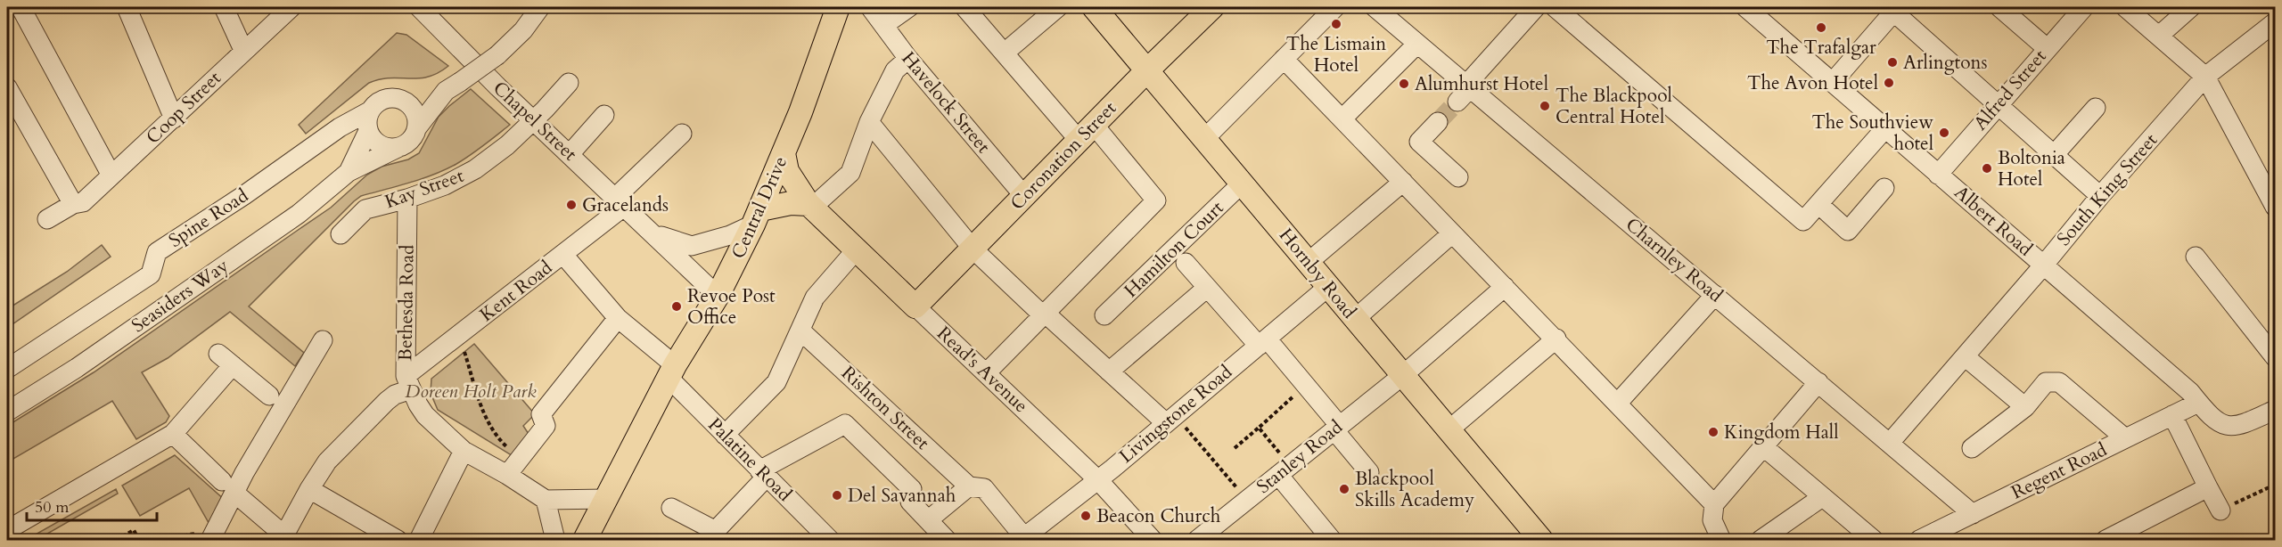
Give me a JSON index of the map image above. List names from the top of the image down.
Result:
{
  "streets": {
    "main road": [
      "Coronation Street",
      "Central Drive",
      "Hornby Road",
      "Read's Avenue"
    ],
    "street": [
      "Alfred Street",
      "Havelock Street",
      "Coop Street",
      "Chapel Street",
      "Kay Street",
      "South King Street",
      "Spine Road",
      "Albert Road",
      "Hamilton Court",
      "Charnley Road",
      "Kent Road",
      "Seasiders Way",
      "Bethesda Road",
      "Rishton Street",
      "Livingstone Road",
      "Stanley Road",
      "Palatine Road",
      "Regent Road"
    ]
  },
  "crossings": [
    ["Alfred Street", "Albert Road"],
    ["Havelock Street", "Coronation Street"],
    ["Chapel Street", "Kay Street"],
    ["Chapel Street", "Central Drive"],
    ["Chapel Street", "Kent Road"],
    ["Coronation Street", "Hornby Road"],
    ["Coronation Street", "Read's Avenue"],
    ["Kay Street", "Bethesda Road"],
    ["South King Street", "Albert Road"],
    ["South King Street", "Charnley Road"],
    ["Central Drive", "Read's Avenue"],
    ["Central Drive", "Palatine Road"],
    ["Spine Road", "Seasiders Way"],
    ["Albert Road", "Regent Road"],
    ["Hamilton Court", "Hornby Road"],
    ["Charnley Road", "Regent Road"],
    ["Hornby Road", "Livingstone Road"],
    ["Hornby Road", "Stanley Road"],
    ["Kent Road", "Bethesda Road"],
    ["Kent Road", "Palatine Road"],
    ["Read's Avenue", "Livingstone Road"],
    ["Rishton Street", "Livingstone Road"]
  ],
  "parks": ["Doreen Holt Park"],
  "places": [
    "The Lismain Hotel",
    "The Trafalgar",
    "Arlingtons",
    "The Avon Hotel",
    "Alumhurst Hotel",
    "The Blackpool Central Hotel",
    "The Southview hotel",
    "Boltonia Hotel",
    "Gracelands",
    "Revoe Post Office",
    "Kingdom Hall",
    "Blackpool Skills Academy",
    "Del Savannah",
    "Beacon Church"
  ],
  "scale_bar": "50 m"
}
